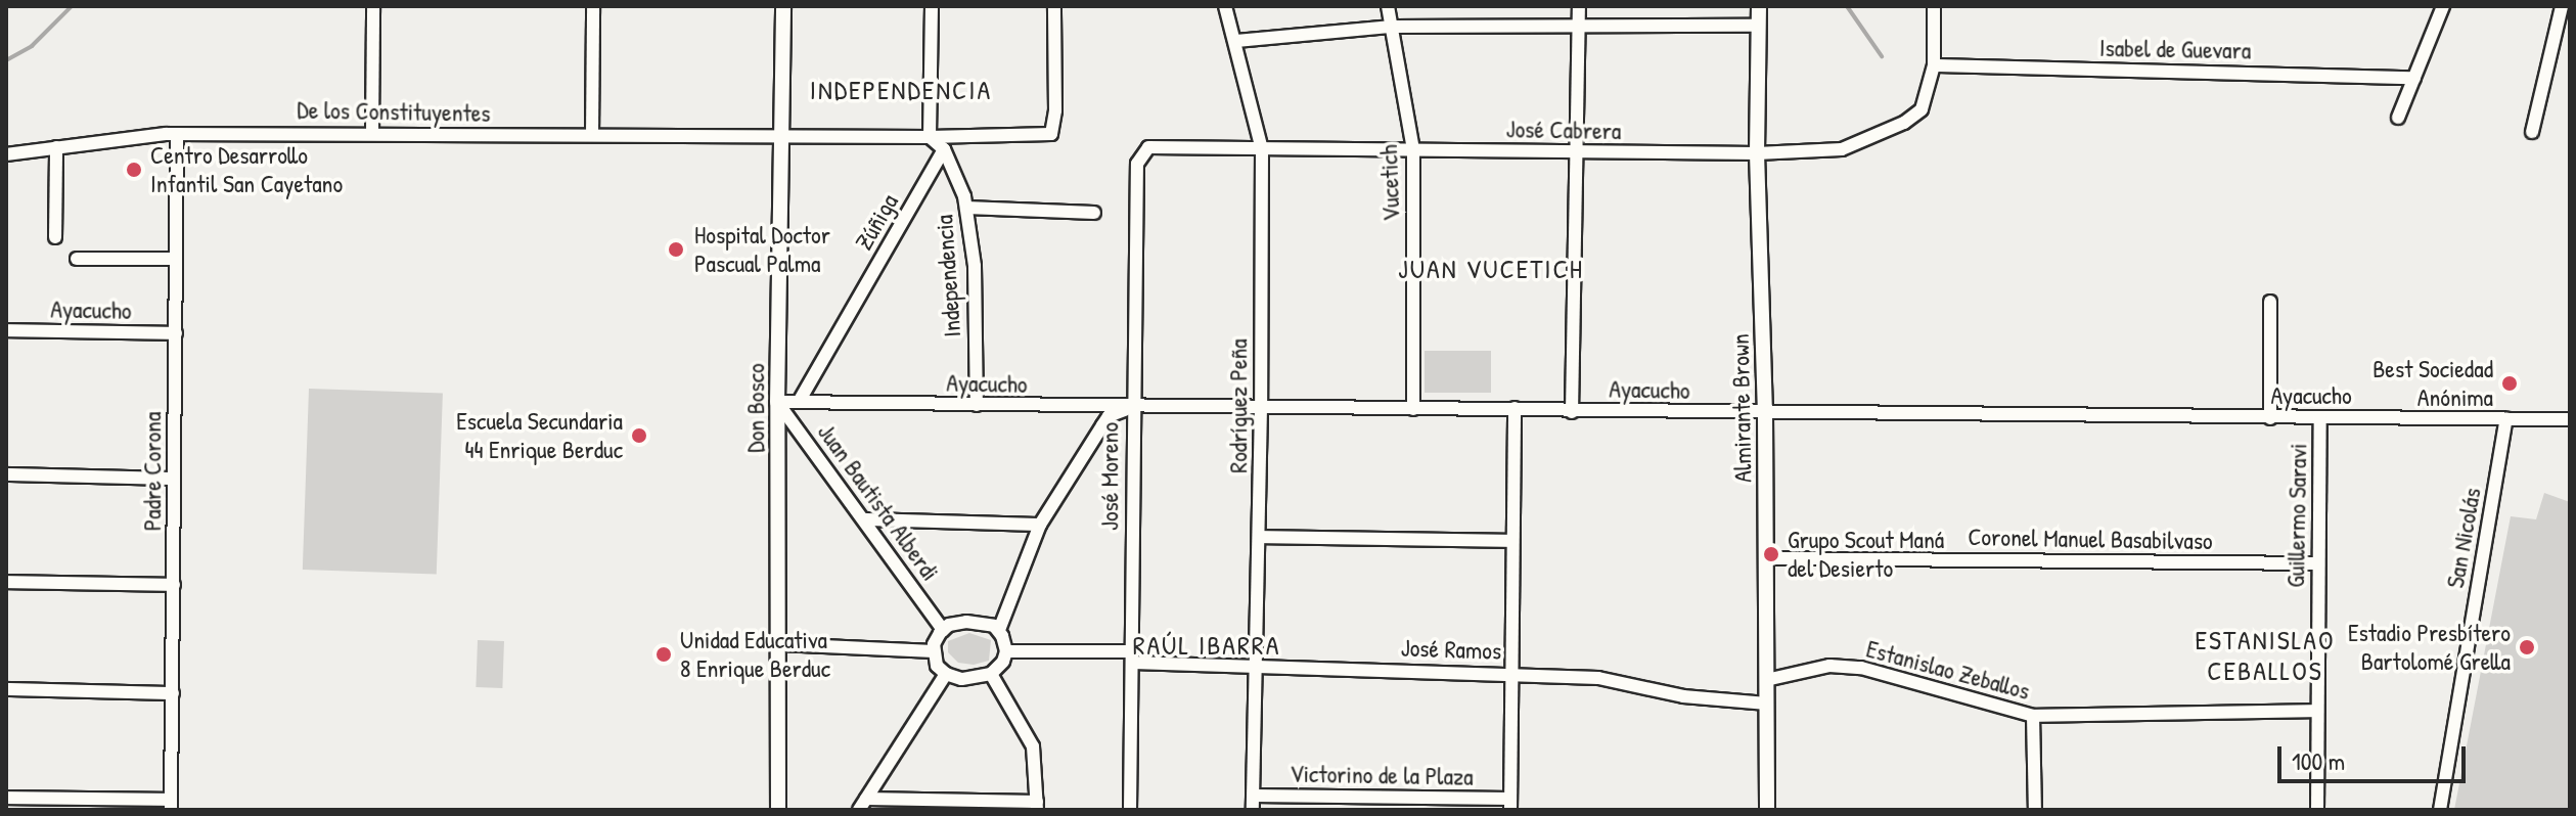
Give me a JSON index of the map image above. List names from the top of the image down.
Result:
{
  "streets": {
    "main road": ["Don Bosco", "Almirante Brown"],
    "street": [
      "Isabel de Guevara",
      "De los Constituyentes",
      "José Cabrera",
      "Vucetich",
      "Zúñiga",
      "Independencia",
      "Ayacucho",
      "Rodríguez Peña",
      "Padre Corona",
      "José Moreno",
      "Juan Bautista Alberdi",
      "Guillermo Saravi",
      "San Nicolás",
      "Coronel Manuel Basabilvaso",
      "José Ramos",
      "Estanislao Zeballos",
      "Victorino de la Plaza"
    ]
  },
  "crossings": [
    ["Isabel de Guevara", "José Cabrera"],
    ["De los Constituyentes", "Don Bosco"],
    ["De los Constituyentes", "Padre Corona"],
    ["José Cabrera", "Vucetich"],
    ["José Cabrera", "Rodríguez Peña"],
    ["José Cabrera", "Almirante Brown"],
    ["José Cabrera", "José Moreno"],
    ["Vucetich", "Ayacucho"],
    ["Zúñiga", "Independencia"],
    ["Zúñiga", "Ayacucho"],
    ["Independencia", "Ayacucho"],
    ["Ayacucho", "Rodríguez Peña"],
    ["Ayacucho", "Don Bosco"],
    ["Ayacucho", "Almirante Brown"],
    ["Ayacucho", "Padre Corona"],
    ["Ayacucho", "José Moreno"],
    ["Ayacucho", "Juan Bautista Alberdi"],
    ["Ayacucho", "Guillermo Saravi"],
    ["Ayacucho", "San Nicolás"],
    ["Rodríguez Peña", "José Ramos"],
    ["Rodríguez Peña", "Victorino de la Plaza"],
    ["Don Bosco", "Juan Bautista Alberdi"],
    ["Almirante Brown", "Coronel Manuel Basabilvaso"],
    ["Almirante Brown", "José Ramos"],
    ["Almirante Brown", "Estanislao Zeballos"],
    ["José Moreno", "José Ramos"],
    ["Juan Bautista Alberdi", "José Ramos"],
    ["Guillermo Saravi", "Coronel Manuel Basabilvaso"],
    ["Guillermo Saravi", "Estanislao Zeballos"]
  ],
  "districts": [
    "INDEPENDENCIA",
    "JUAN VUCETICH",
    "ESTANISLAO CEBALLOS",
    "RAÚL IBARRA"
  ],
  "places": [
    "Centro Desarrollo Infantil San Cayetano",
    "Hospital Doctor Pascual Palma",
    "Best Sociedad Anónima",
    "Escuela Secundaria 44 Enrique Berduc",
    "Grupo Scout Maná del Desierto",
    "Estadio Presbítero Bartolomé Grella",
    "Unidad Educativa 8 Enrique Berduc"
  ],
  "scale_bar": "100 m"
}
